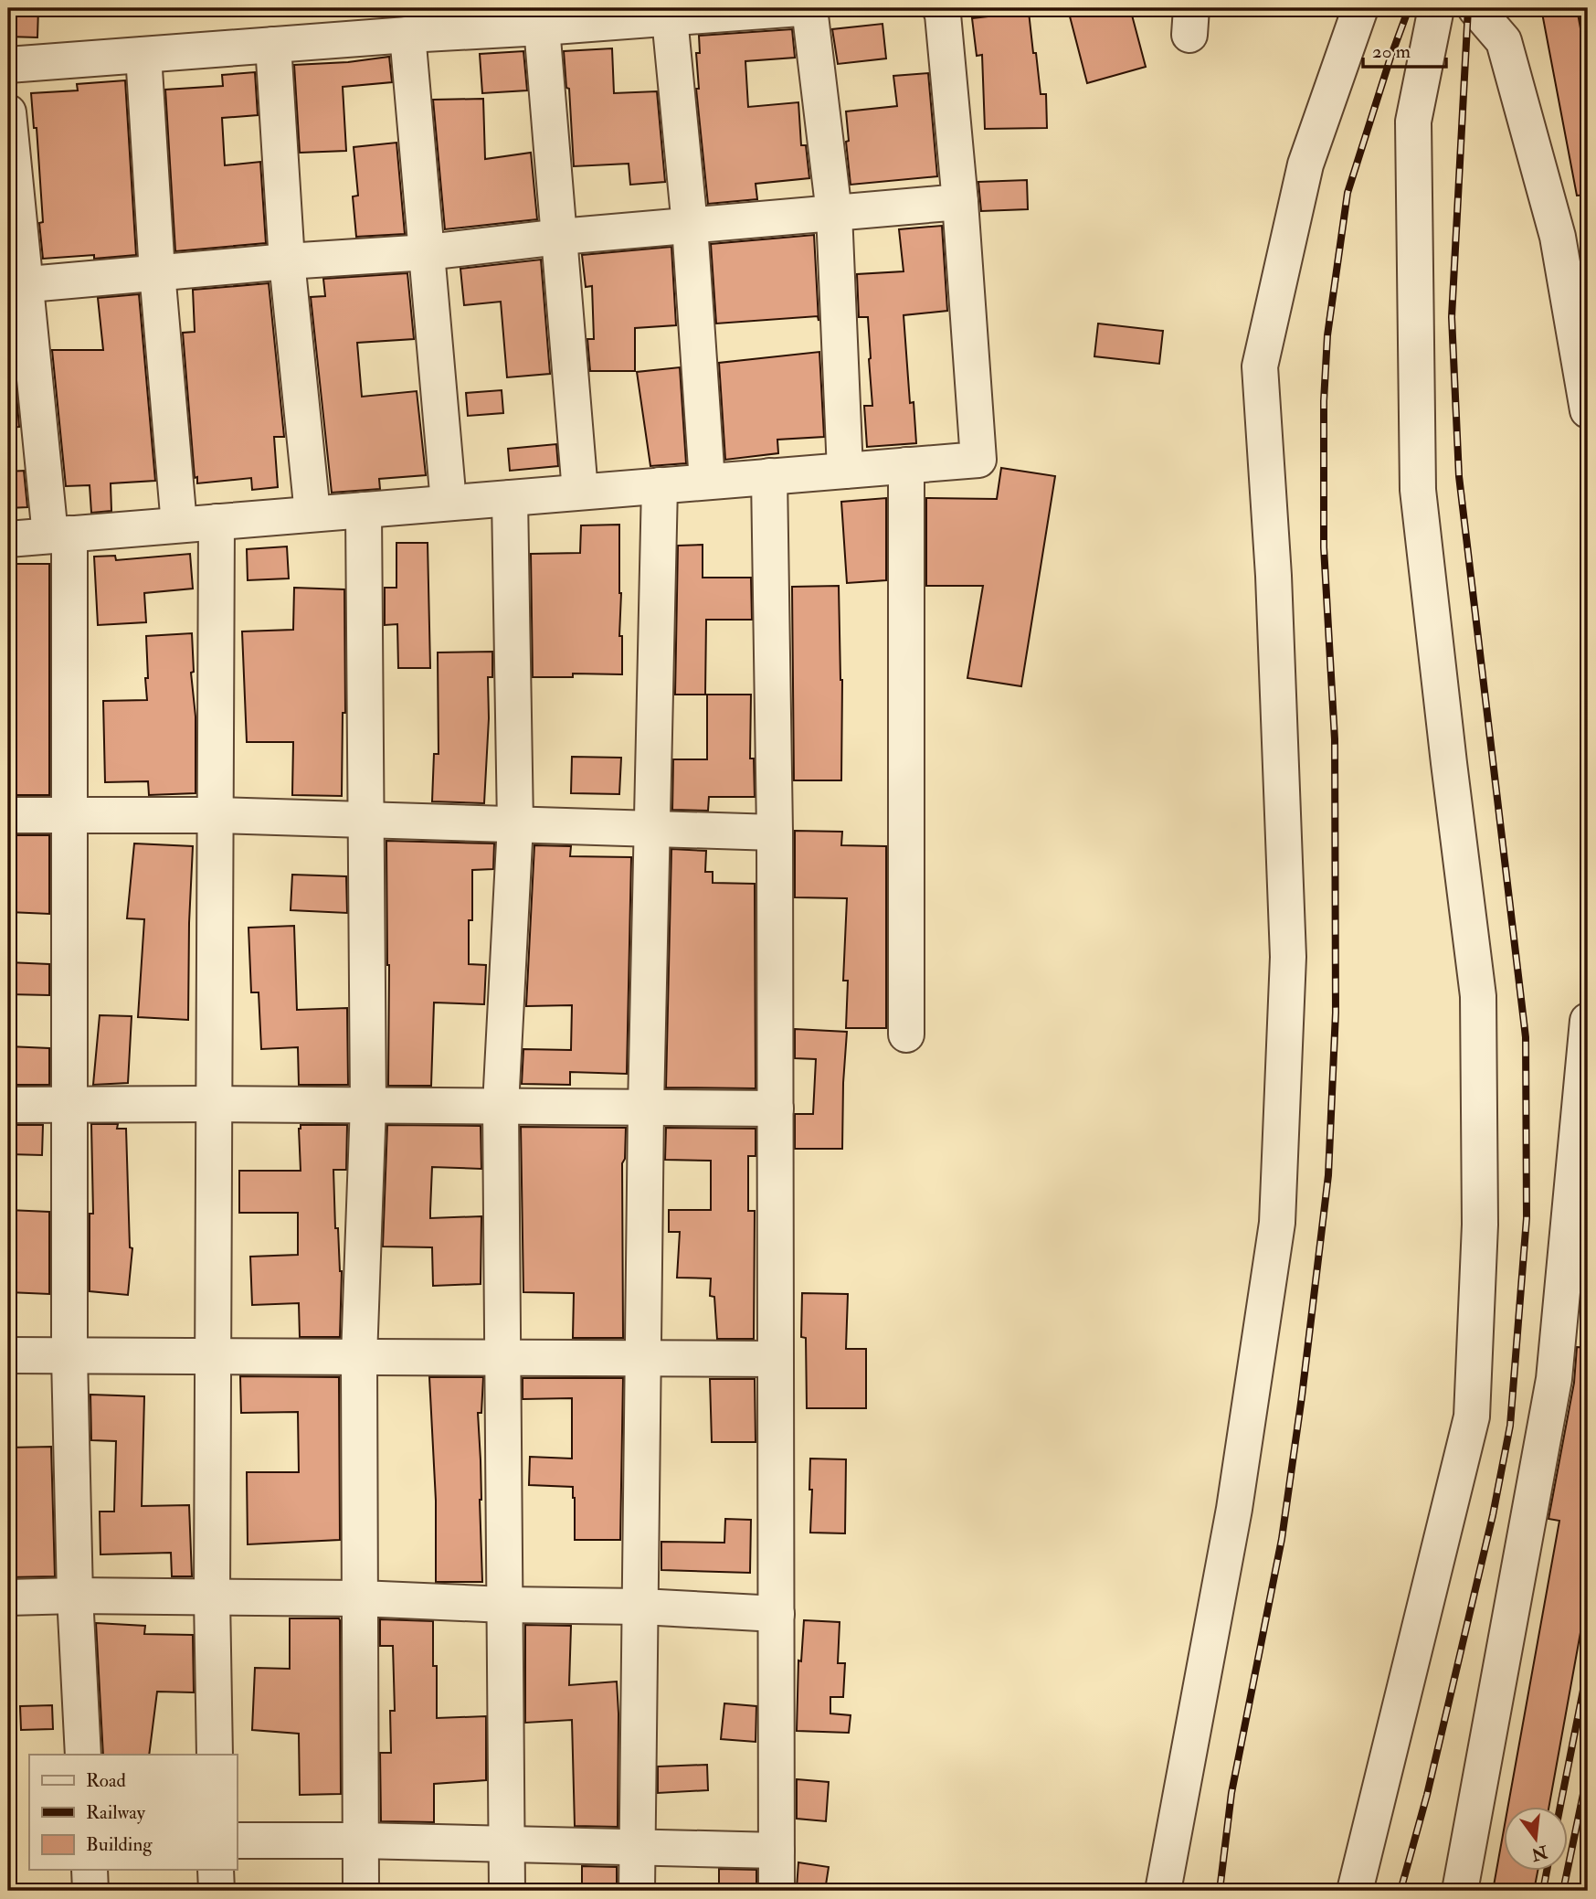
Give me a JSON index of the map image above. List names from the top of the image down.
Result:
{
  "legend": ["Road", "Railway", "Building"],
  "scale_bar": "20 m",
  "north": "bottom"
}
